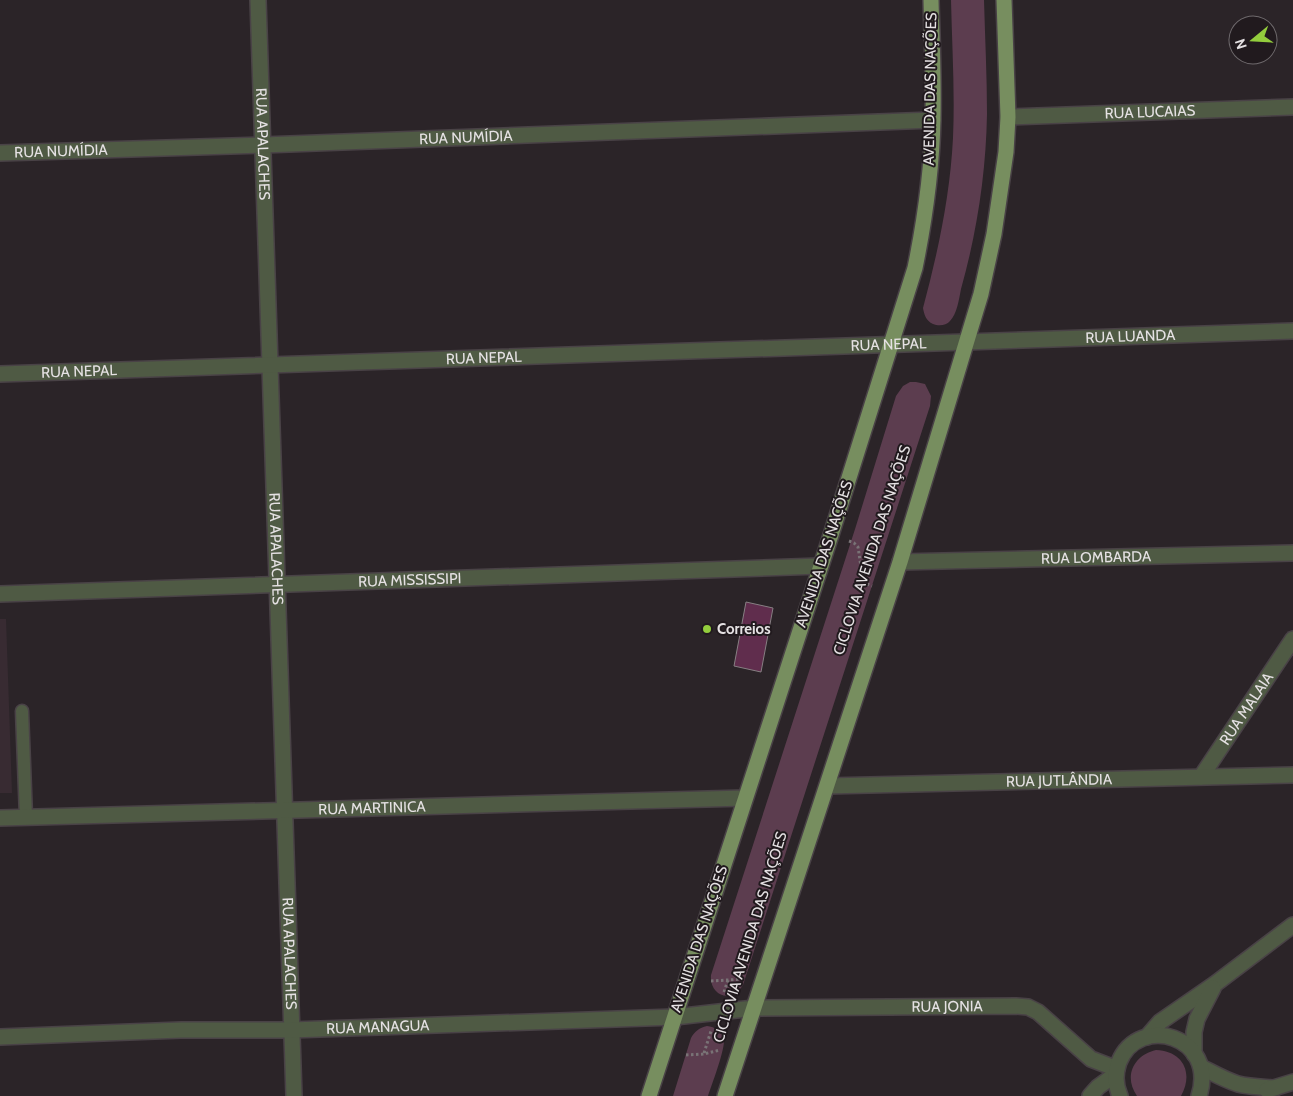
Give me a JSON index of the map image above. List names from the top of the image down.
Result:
{
  "streets": {
    "main road": ["AVENIDA DAS NAÇÕES"],
    "street": [
      "RUA LUCAIAS",
      "RUA NUMÍDIA",
      "RUA APALACHES",
      "RUA LUANDA",
      "RUA NEPAL",
      "RUA LOMBARDA",
      "RUA MISSISSIPI",
      "RUA MALAIA",
      "RUA JUTLÂNDIA",
      "RUA MARTINICA",
      "RUA JONIA",
      "RUA MANAGUA"
    ],
    "path": ["CICLOVIA AVENIDA DAS NAÇÕES"]
  },
  "crossings": [
    ["AVENIDA DAS NAÇÕES", "RUA NUMÍDIA"],
    ["AVENIDA DAS NAÇÕES", "RUA NEPAL"],
    ["AVENIDA DAS NAÇÕES", "CICLOVIA AVENIDA DAS NAÇÕES"],
    ["AVENIDA DAS NAÇÕES", "RUA MISSISSIPI"],
    ["AVENIDA DAS NAÇÕES", "RUA MARTINICA"],
    ["AVENIDA DAS NAÇÕES", "RUA MANAGUA"],
    ["RUA NUMÍDIA", "RUA APALACHES"],
    ["RUA APALACHES", "RUA NEPAL"],
    ["RUA APALACHES", "RUA MISSISSIPI"],
    ["RUA APALACHES", "RUA MARTINICA"],
    ["RUA APALACHES", "RUA MANAGUA"],
    ["RUA LUANDA", "RUA NEPAL"],
    ["CICLOVIA AVENIDA DAS NAÇÕES", "RUA MANAGUA"],
    ["RUA MALAIA", "RUA JUTLÂNDIA"],
    ["RUA JONIA", "RUA MANAGUA"]
  ],
  "places": ["Correios"],
  "north": "left"
}
